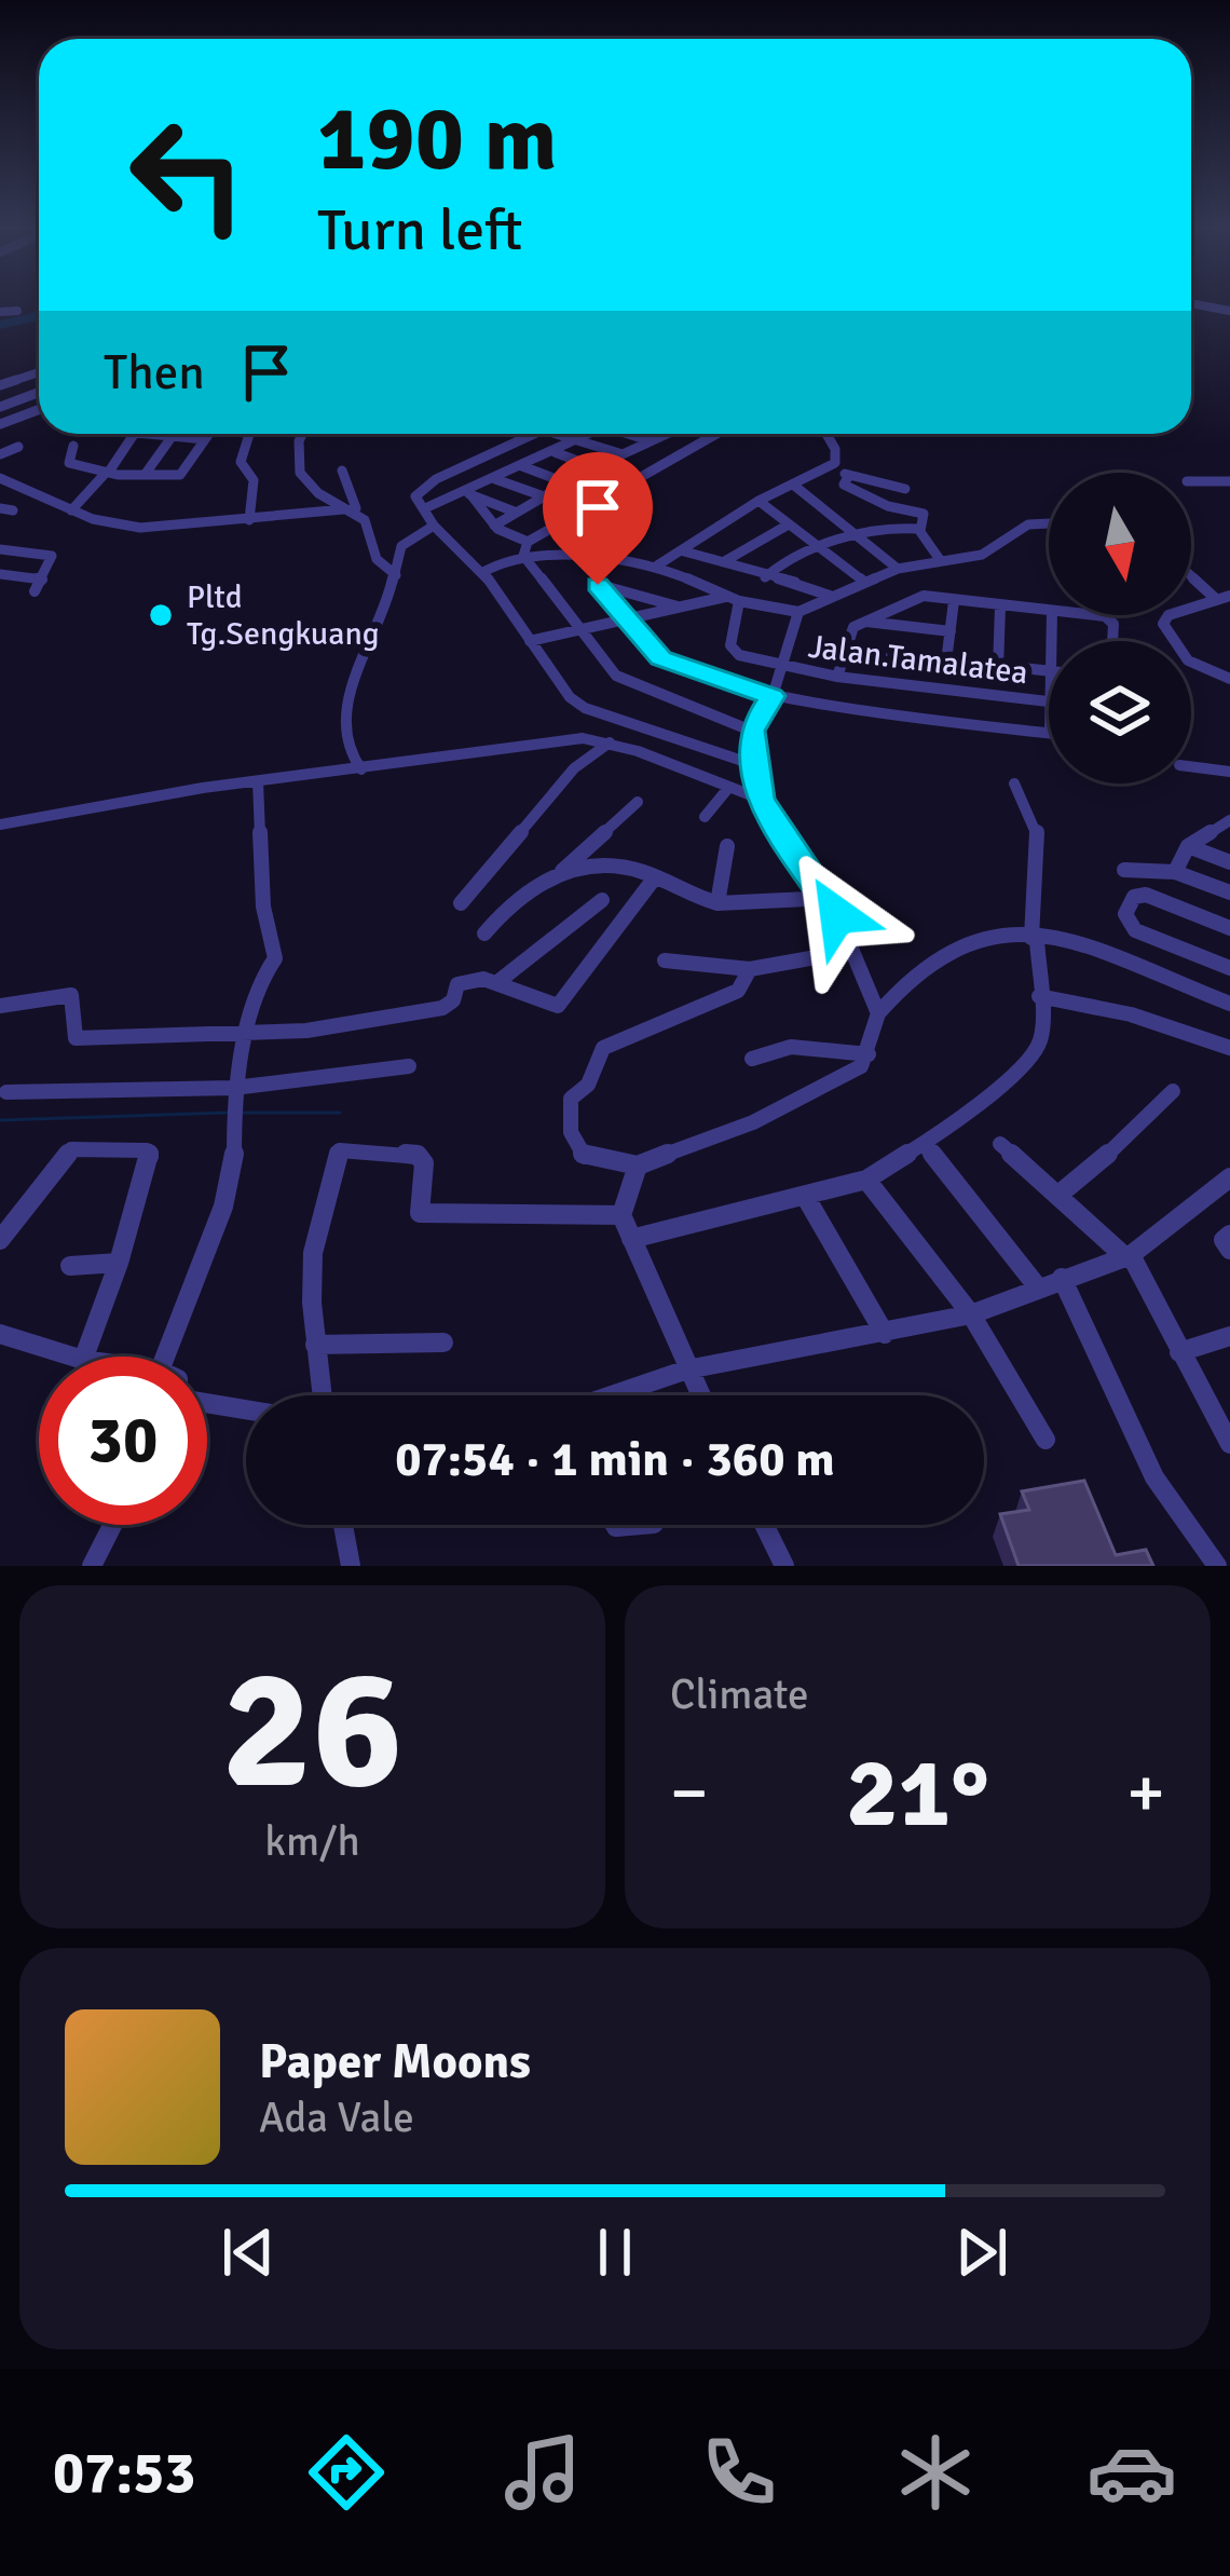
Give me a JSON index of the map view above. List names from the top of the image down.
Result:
{
  "streets": {
    "street": ["Jalan.Tamalatea"]
  },
  "places": ["Pltd Tg.Sengkuang"],
  "north": "bottom",
  "page": {
    "turn": ["190 m", "Turn left"],
    "then": "Then",
    "limit": "30",
    "trip": "07:54 · 1 min · 360 m",
    "tile": [
      ["26", "km/h"],
      "Climate"
    ],
    "heat": ["−", "21°", "+"],
    "song": ["Paper Moons", "Ada Vale"],
    "tabs": "07:53"
  }
}
